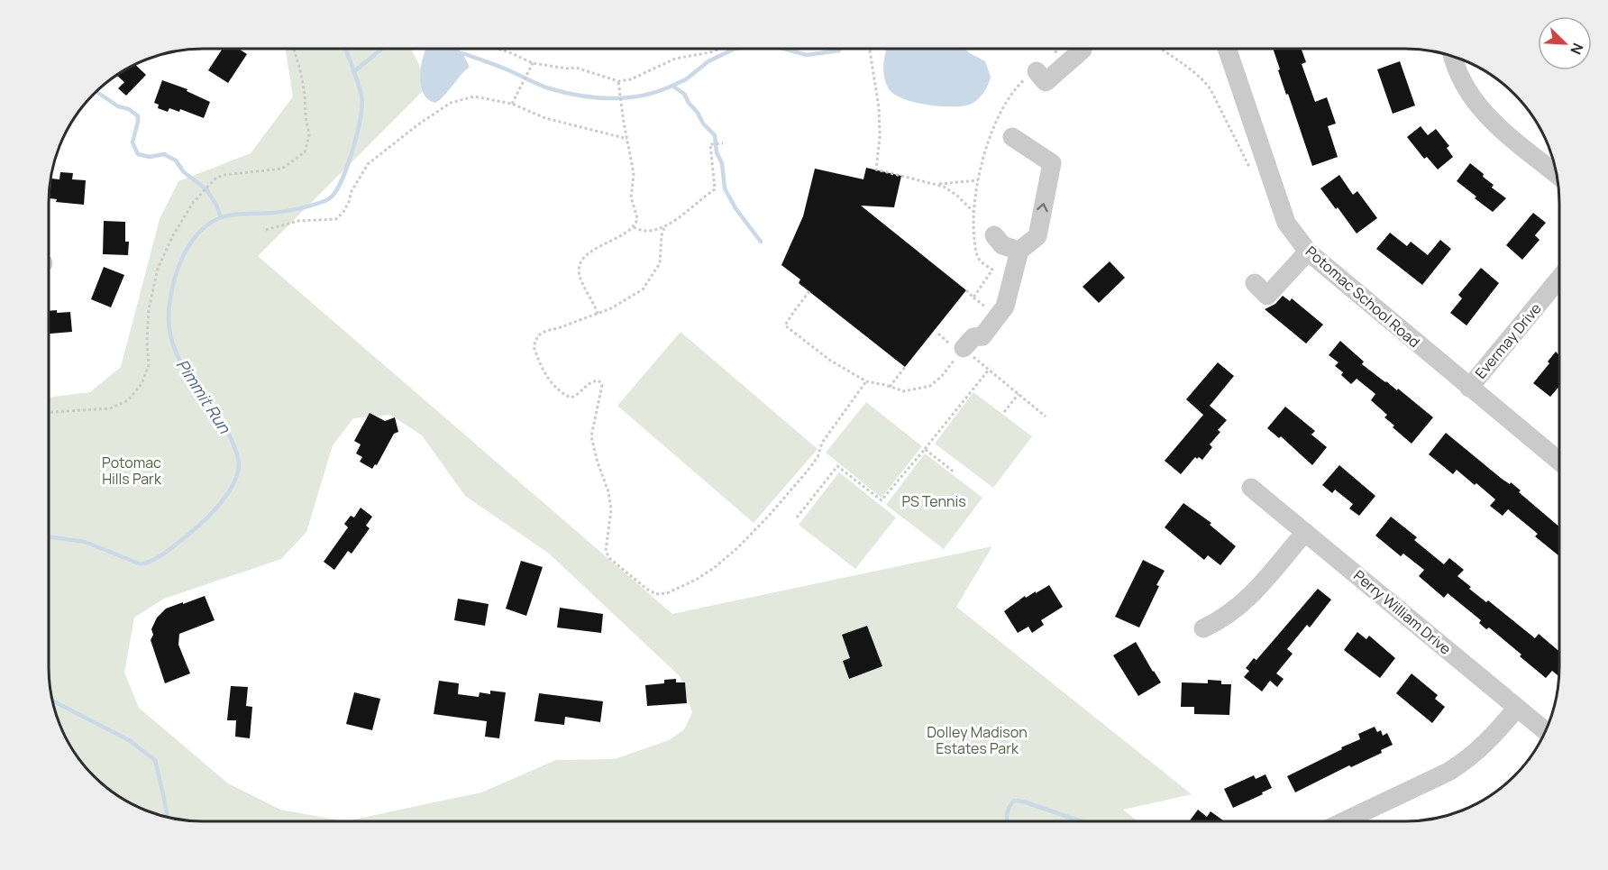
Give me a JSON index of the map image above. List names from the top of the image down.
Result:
{
  "streets": {
    "street": ["Potomac School Road", "Evermay Drive", "Perry William Drive"]
  },
  "crossings": [
    ["Potomac School Road", "Evermay Drive"]
  ],
  "water": ["Pimmit Run"],
  "parks": ["Potomac Hills Park", "PS Tennis", "Dolley Madison Estates Park"],
  "north": "bottom right"
}
